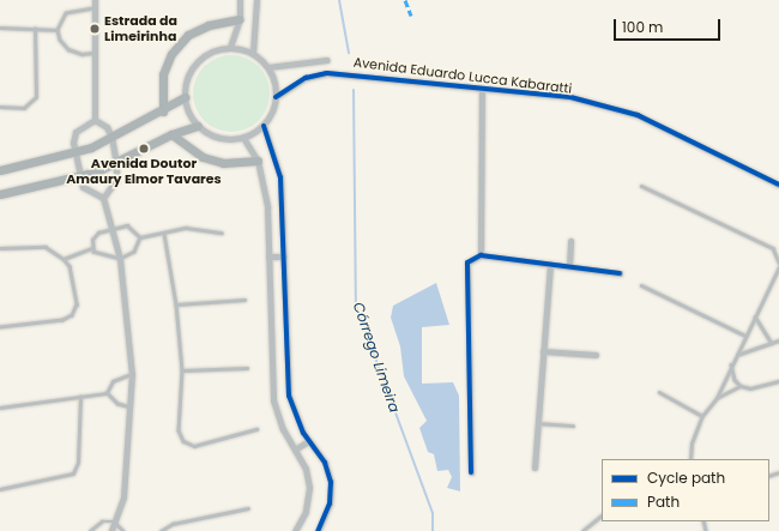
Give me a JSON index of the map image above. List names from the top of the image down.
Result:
{
  "streets": {
    "street": ["Avenida Eduardo Lucca Kabaratti"]
  },
  "water": ["Córrego Limeira"],
  "places": ["Estrada da Limeirinha", "Avenida Doutor Amaury Elmor Tavares"],
  "legend": ["Cycle path", "Path"],
  "scale_bar": "100 m"
}
